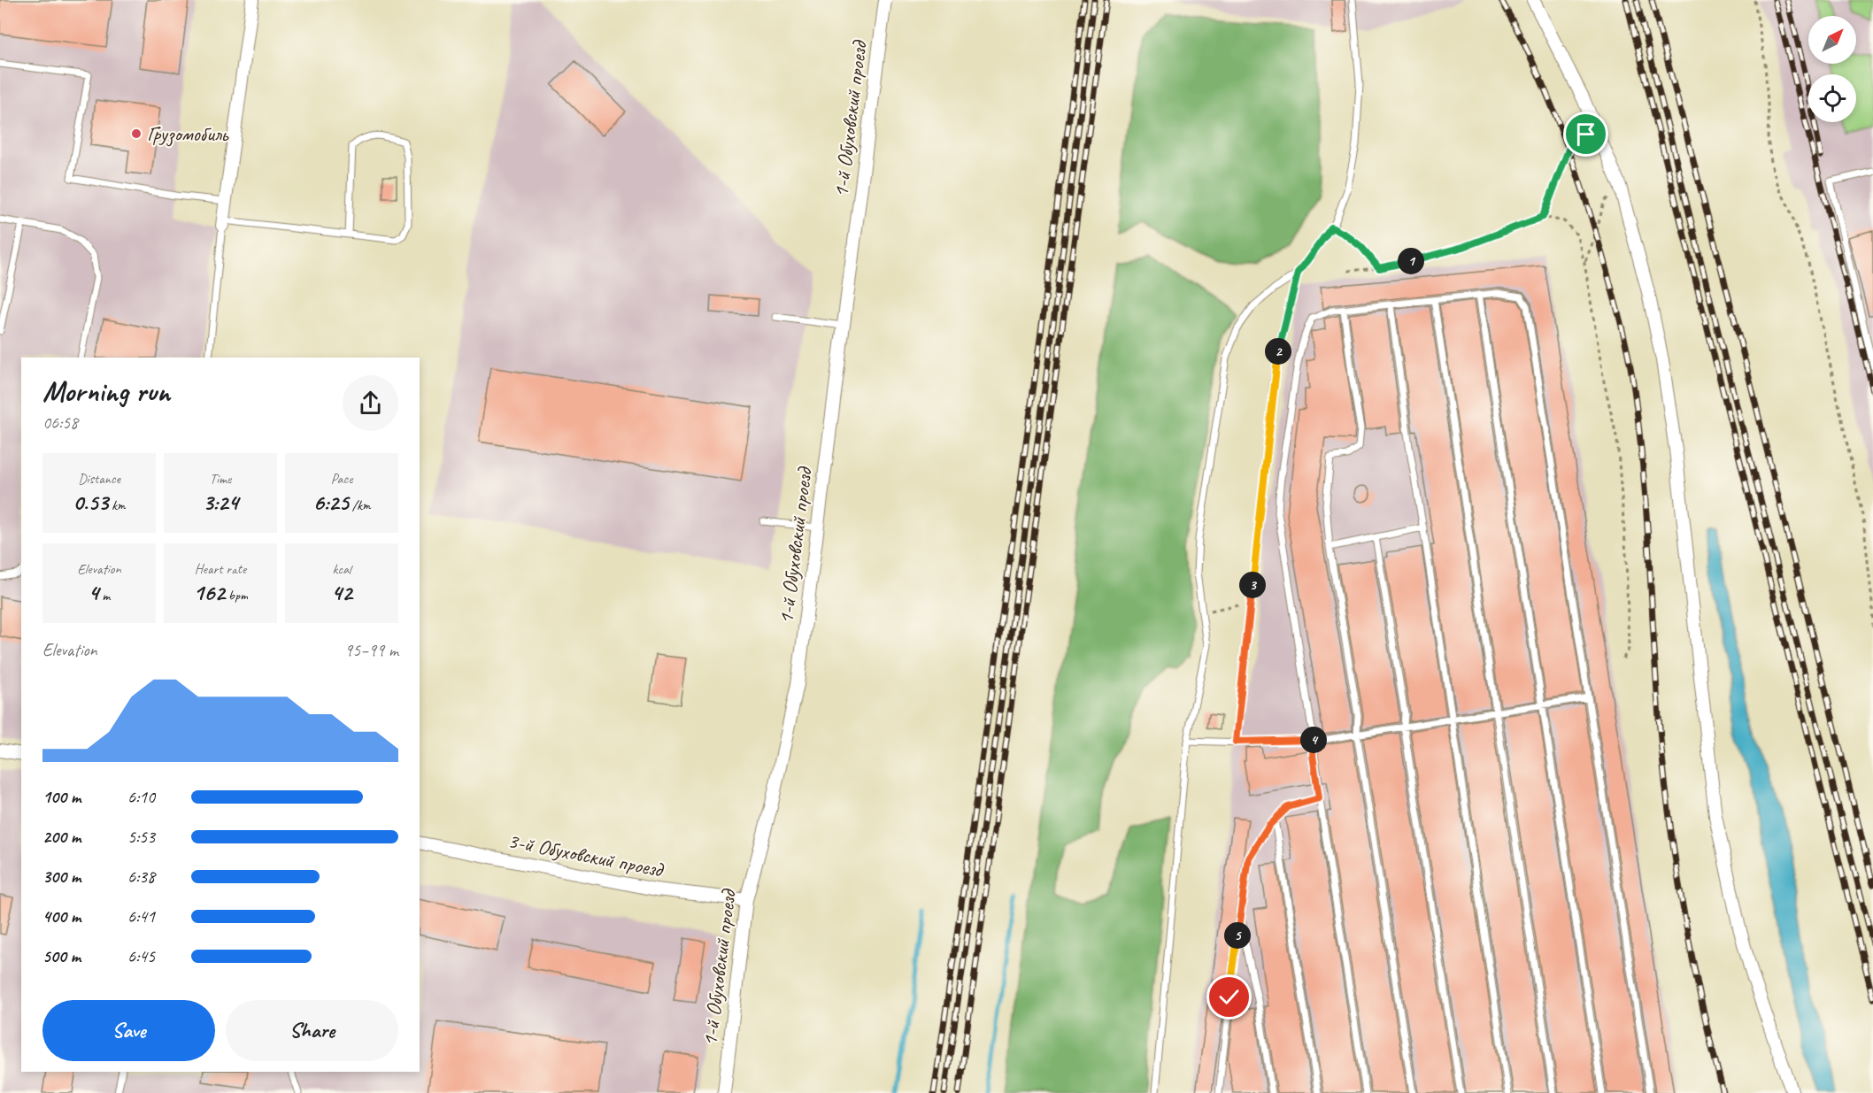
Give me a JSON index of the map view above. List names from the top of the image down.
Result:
{
  "streets": {
    "street": ["1-й Обуховский проезд", "3-й Обуховский проезд"]
  },
  "crossings": [
    ["1-й Обуховский проезд", "3-й Обуховский проезд"]
  ],
  "places": ["Грузомобиль"],
  "north": "top right",
  "page": {
    "pins": [
      "1",
      "2",
      "3",
      "4",
      "5"
    ],
    "heading": ["Morning run", "06:58"],
    "stats": [
      ["Distance", "0.53 km"],
      ["Time", "3:24"],
      ["Pace", "6:25 /km"],
      ["Elevation", "4 m"],
      ["Heart rate", "162 bpm"],
      ["kcal", "42"]
    ],
    "chart": ["Elevation", "95–99 m"],
    "list": [
      {
        "name": "100 m",
        "note": "6:10"
      },
      {
        "name": "200 m",
        "note": "5:53"
      },
      {
        "name": "300 m",
        "note": "6:38"
      },
      {
        "name": "400 m",
        "note": "6:41"
      },
      {
        "name": "500 m",
        "note": "6:45"
      }
    ],
    "buttons": ["Save", "Share"]
  }
}
